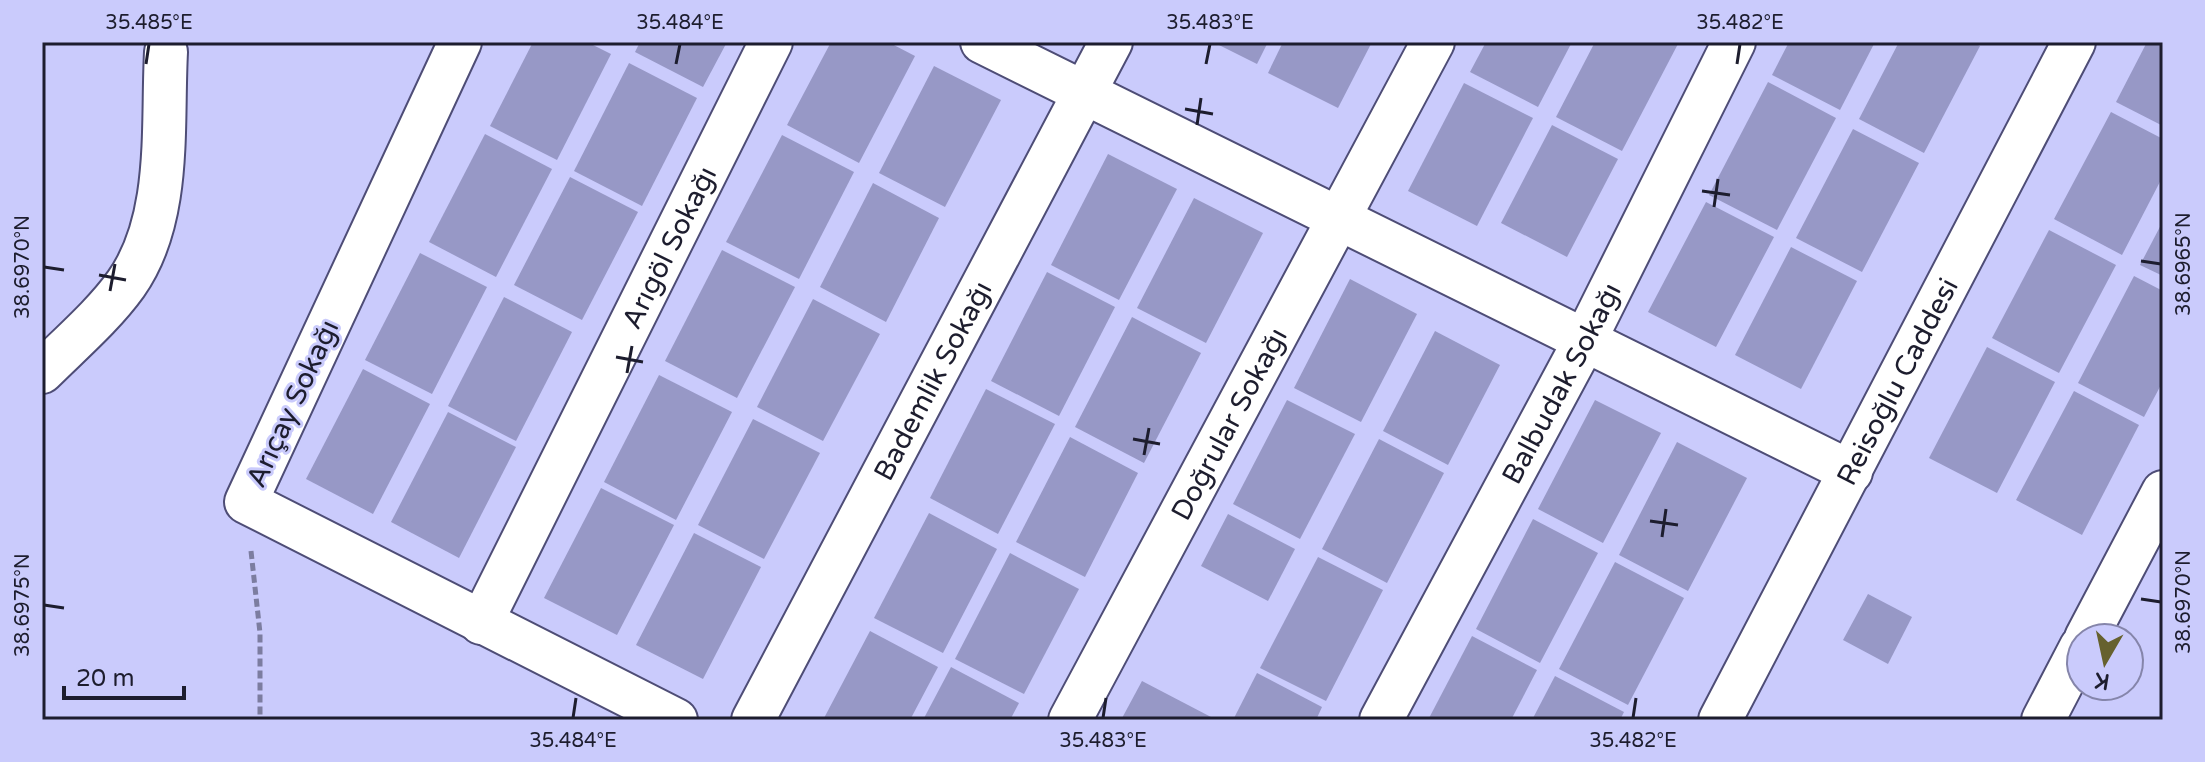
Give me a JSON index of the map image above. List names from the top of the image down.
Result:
{
  "streets": {
    "street": [
      "Arıgöl Sokağı",
      "Bademlik Sokağı",
      "Reisoğlu Caddesi",
      "Balbudak Sokağı",
      "Arıçay Sokağı",
      "Doğrular Sokağı"
    ]
  },
  "crossings": [
    ["Arıgöl Sokağı", "Arıçay Sokağı"]
  ],
  "scale_bar": "20 m",
  "north": "bottom",
  "coordinates": [
    "35.485°E",
    "35.484°E",
    "35.483°E",
    "35.482°E",
    "38.6965°N",
    "38.6970°N",
    "38.6975°N"
  ]
}
